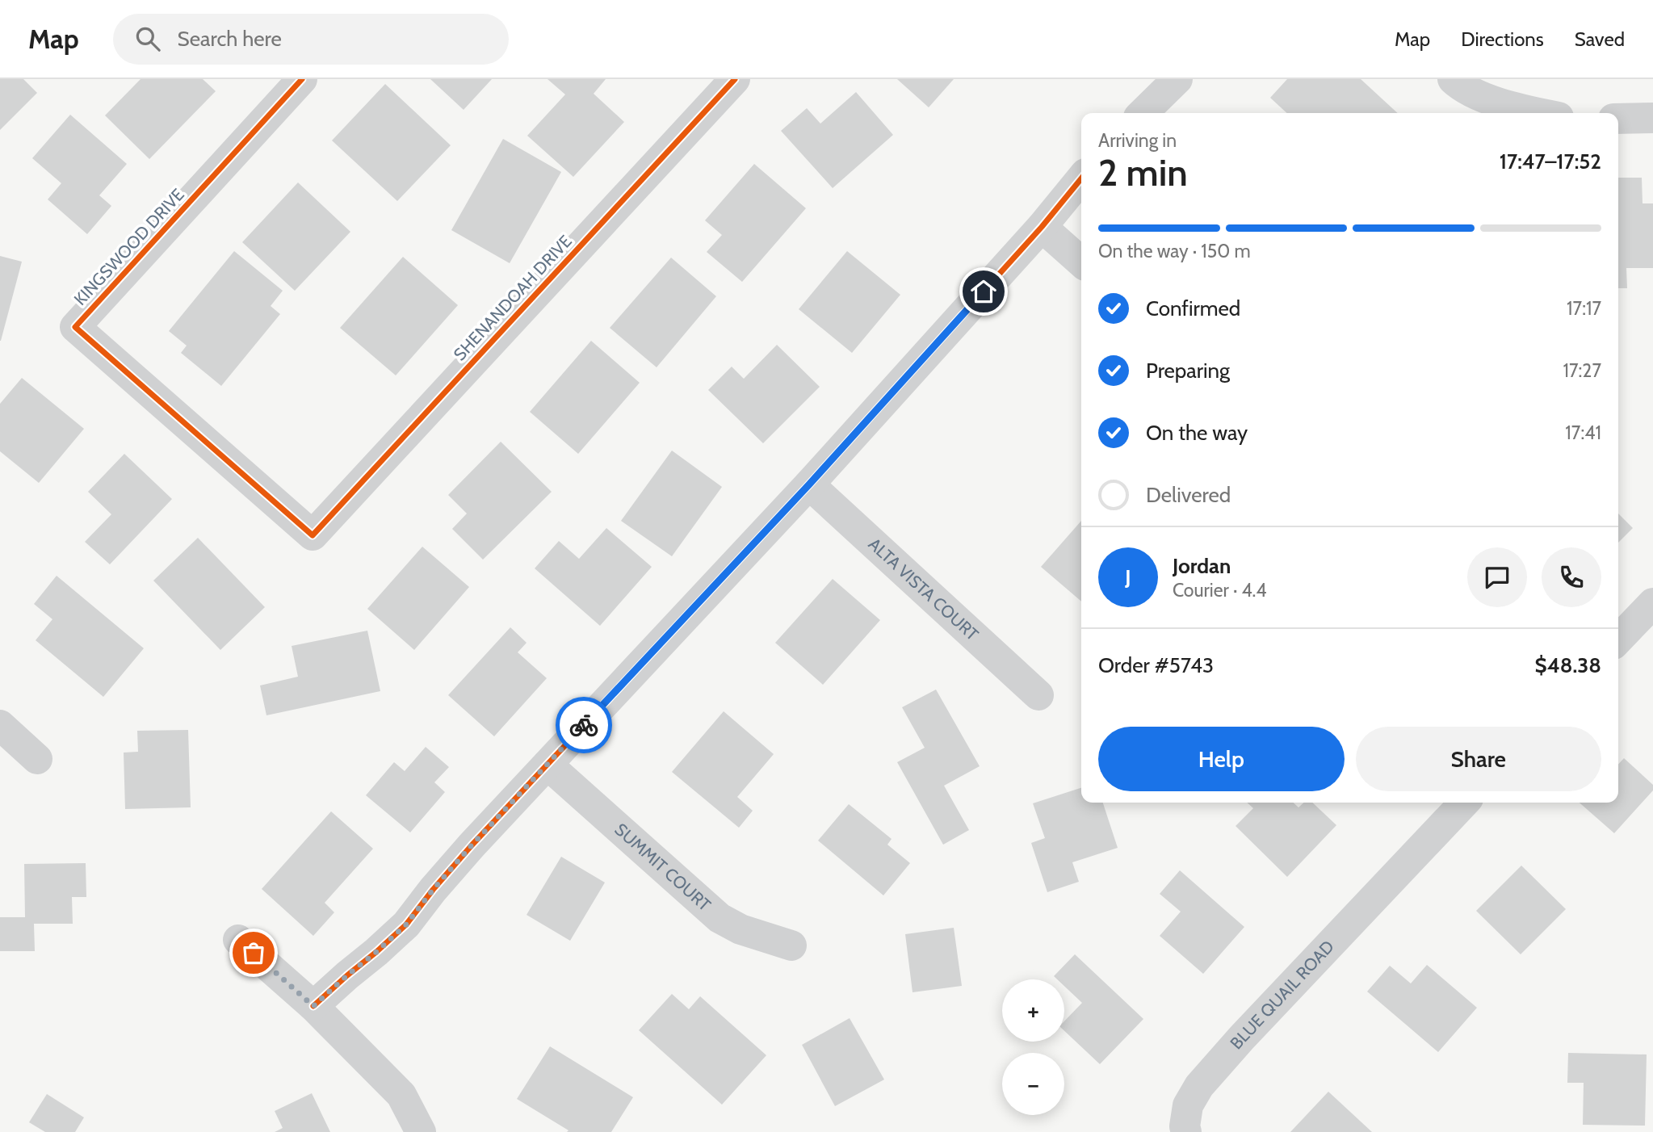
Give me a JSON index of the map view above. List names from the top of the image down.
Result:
{
  "streets": {
    "street": [
      "KINGSWOOD DRIVE",
      "SHENANDOAH DRIVE",
      "ALTA VISTA COURT",
      "SUMMIT COURT",
      "BLUE QUAIL ROAD"
    ]
  },
  "crossings": [
    ["KINGSWOOD DRIVE", "SHENANDOAH DRIVE"]
  ],
  "page": {
    "header": "Map",
    "search": "Search here",
    "nav": ["Map", "Directions", "Saved"],
    "heading": ["2 min", "Arriving in", "17:47–17:52"],
    "panel": [
      "Jordan",
      "Courier · 4.4",
      "Order #5743",
      "$48.38"
    ],
    "bar": "On the way · 150 m",
    "list": [
      ["Confirmed", "17:17"],
      ["Preparing", "17:27"],
      ["On the way", "17:41"],
      "Delivered"
    ],
    "round": "J",
    "buttons": ["Help", "Share"],
    "map_buttons": ["+", "−"]
  }
}
